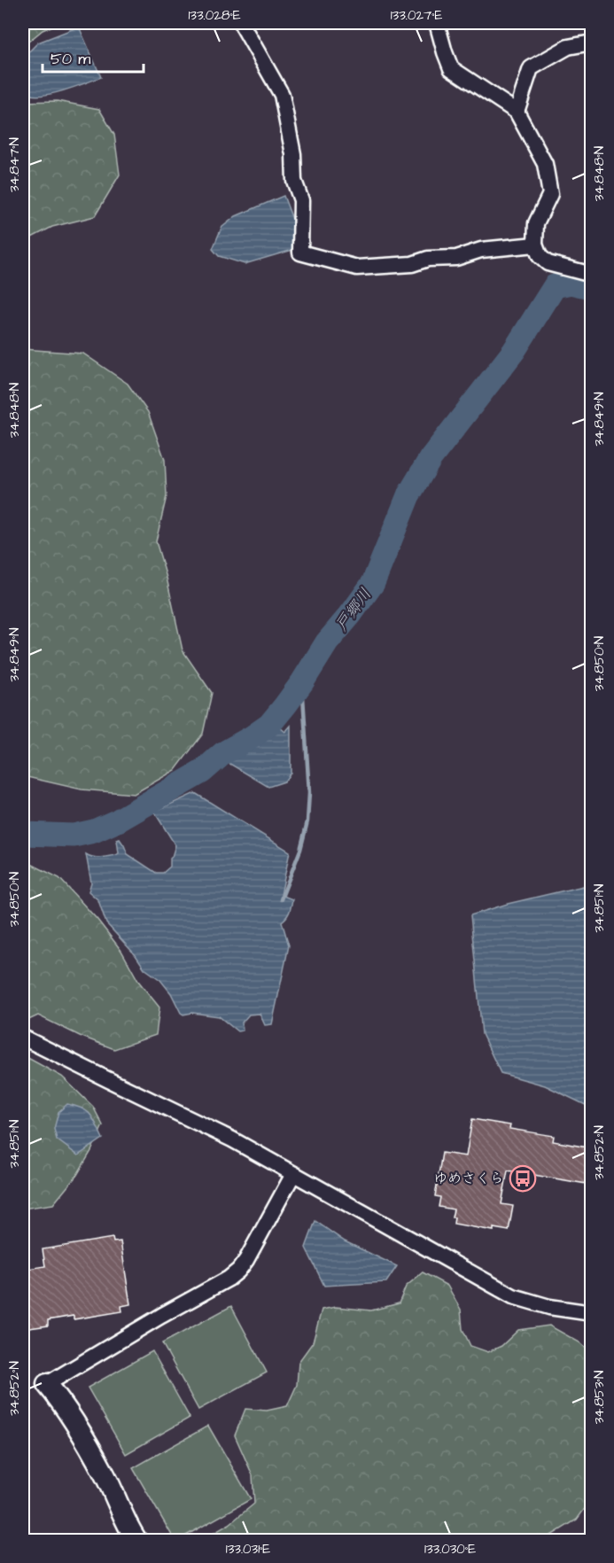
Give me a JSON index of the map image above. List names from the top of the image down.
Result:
{
  "water": ["戸郷川"],
  "places": {
    "bus stop": ["ゆめさくら"]
  },
  "scale_bar": "50 m",
  "coordinates": [
    "133.028°E",
    "133.027°E",
    "34.847°N",
    "34.848°N",
    "34.849°N",
    "34.850°N",
    "34.851°N",
    "34.852°N",
    "34.853°N",
    "133.031°E",
    "133.030°E"
  ]
}
